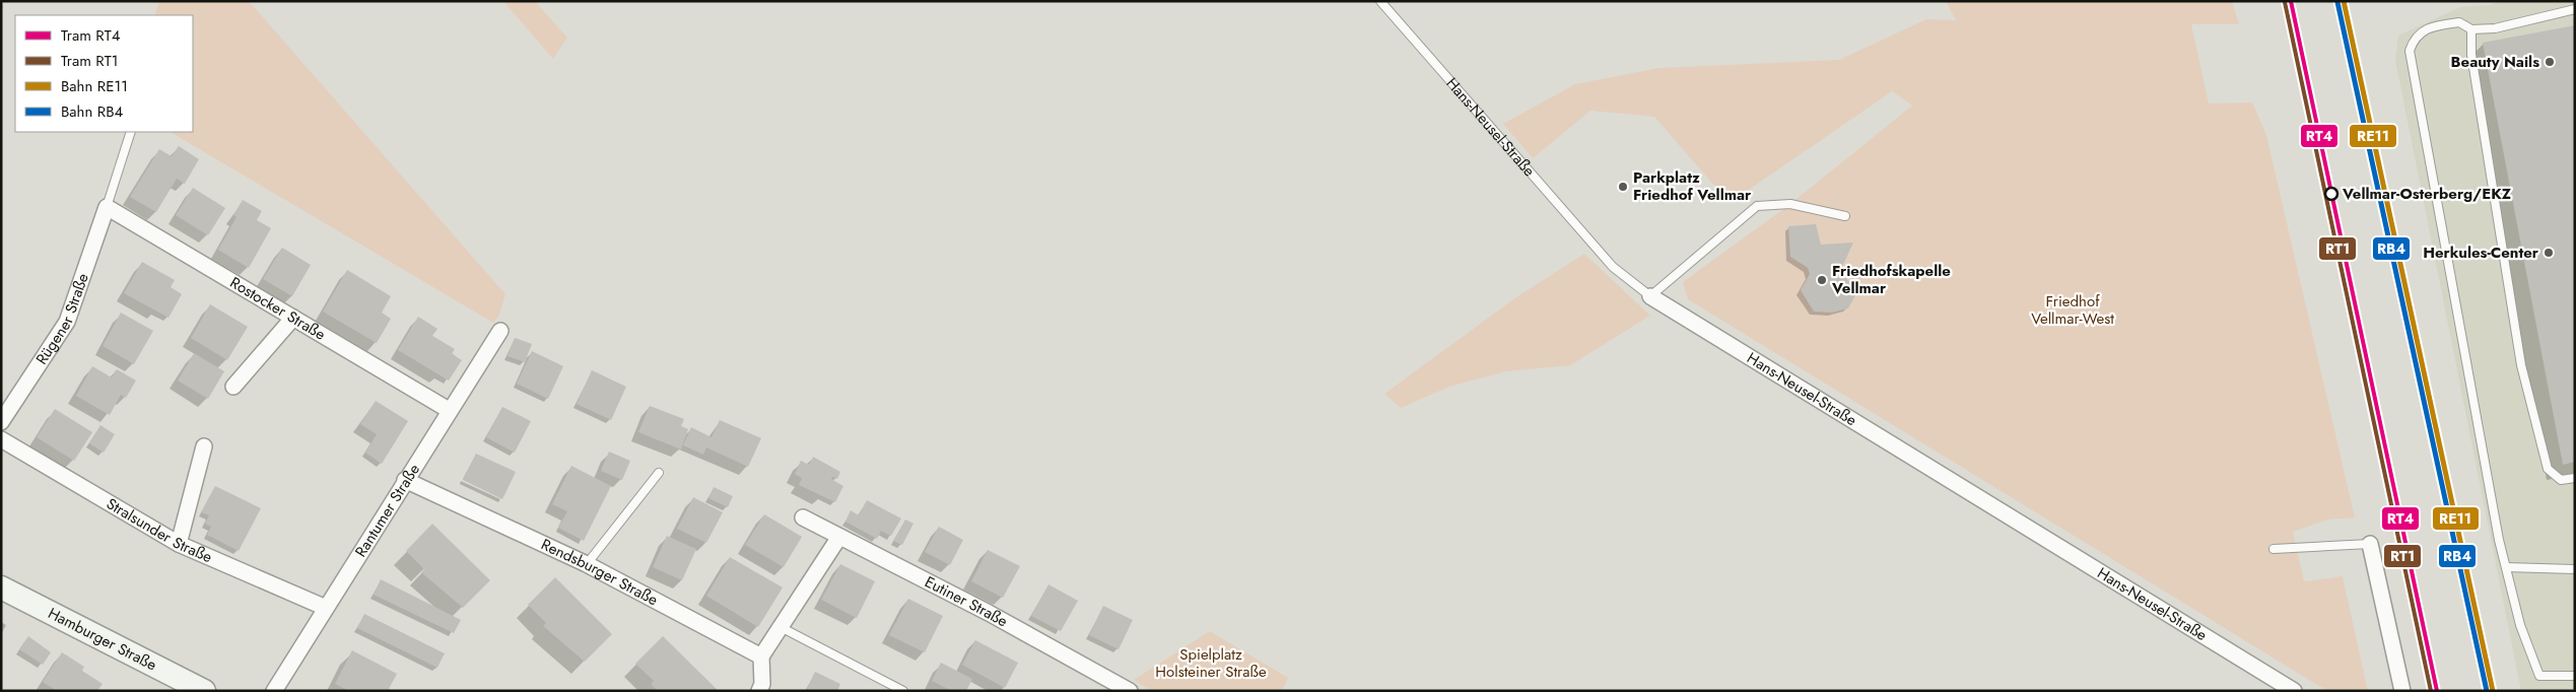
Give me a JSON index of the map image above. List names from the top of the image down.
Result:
{
  "streets": {
    "street": [
      "Hans-Neusel-Straße",
      "Rostocker Straße",
      "Rügener Straße",
      "Rantumer Straße",
      "Stralsunder Straße",
      "Rendsburger Straße",
      "Eutiner Straße",
      "Hamburger Straße"
    ]
  },
  "crossings": [
    ["Rostocker Straße", "Rügener Straße"],
    ["Rostocker Straße", "Rantumer Straße"],
    ["Rantumer Straße", "Stralsunder Straße"],
    ["Rantumer Straße", "Rendsburger Straße"]
  ],
  "parks": ["Friedhof Vellmar-West", "Spielplatz Holsteiner Straße"],
  "places": [
    "Beauty Nails",
    "Parkplatz Friedhof Vellmar",
    "Vellmar-Osterberg/EKZ",
    "Herkules-Center",
    "Friedhofskapelle Vellmar"
  ],
  "lines": [
    "tram line RT4",
    "rail line RE11",
    "tram line RT1",
    "rail line RB4"
  ],
  "legend": [
    "Tram RT4",
    "Tram RT1",
    "Bahn RE11",
    "Bahn RB4"
  ]
}
